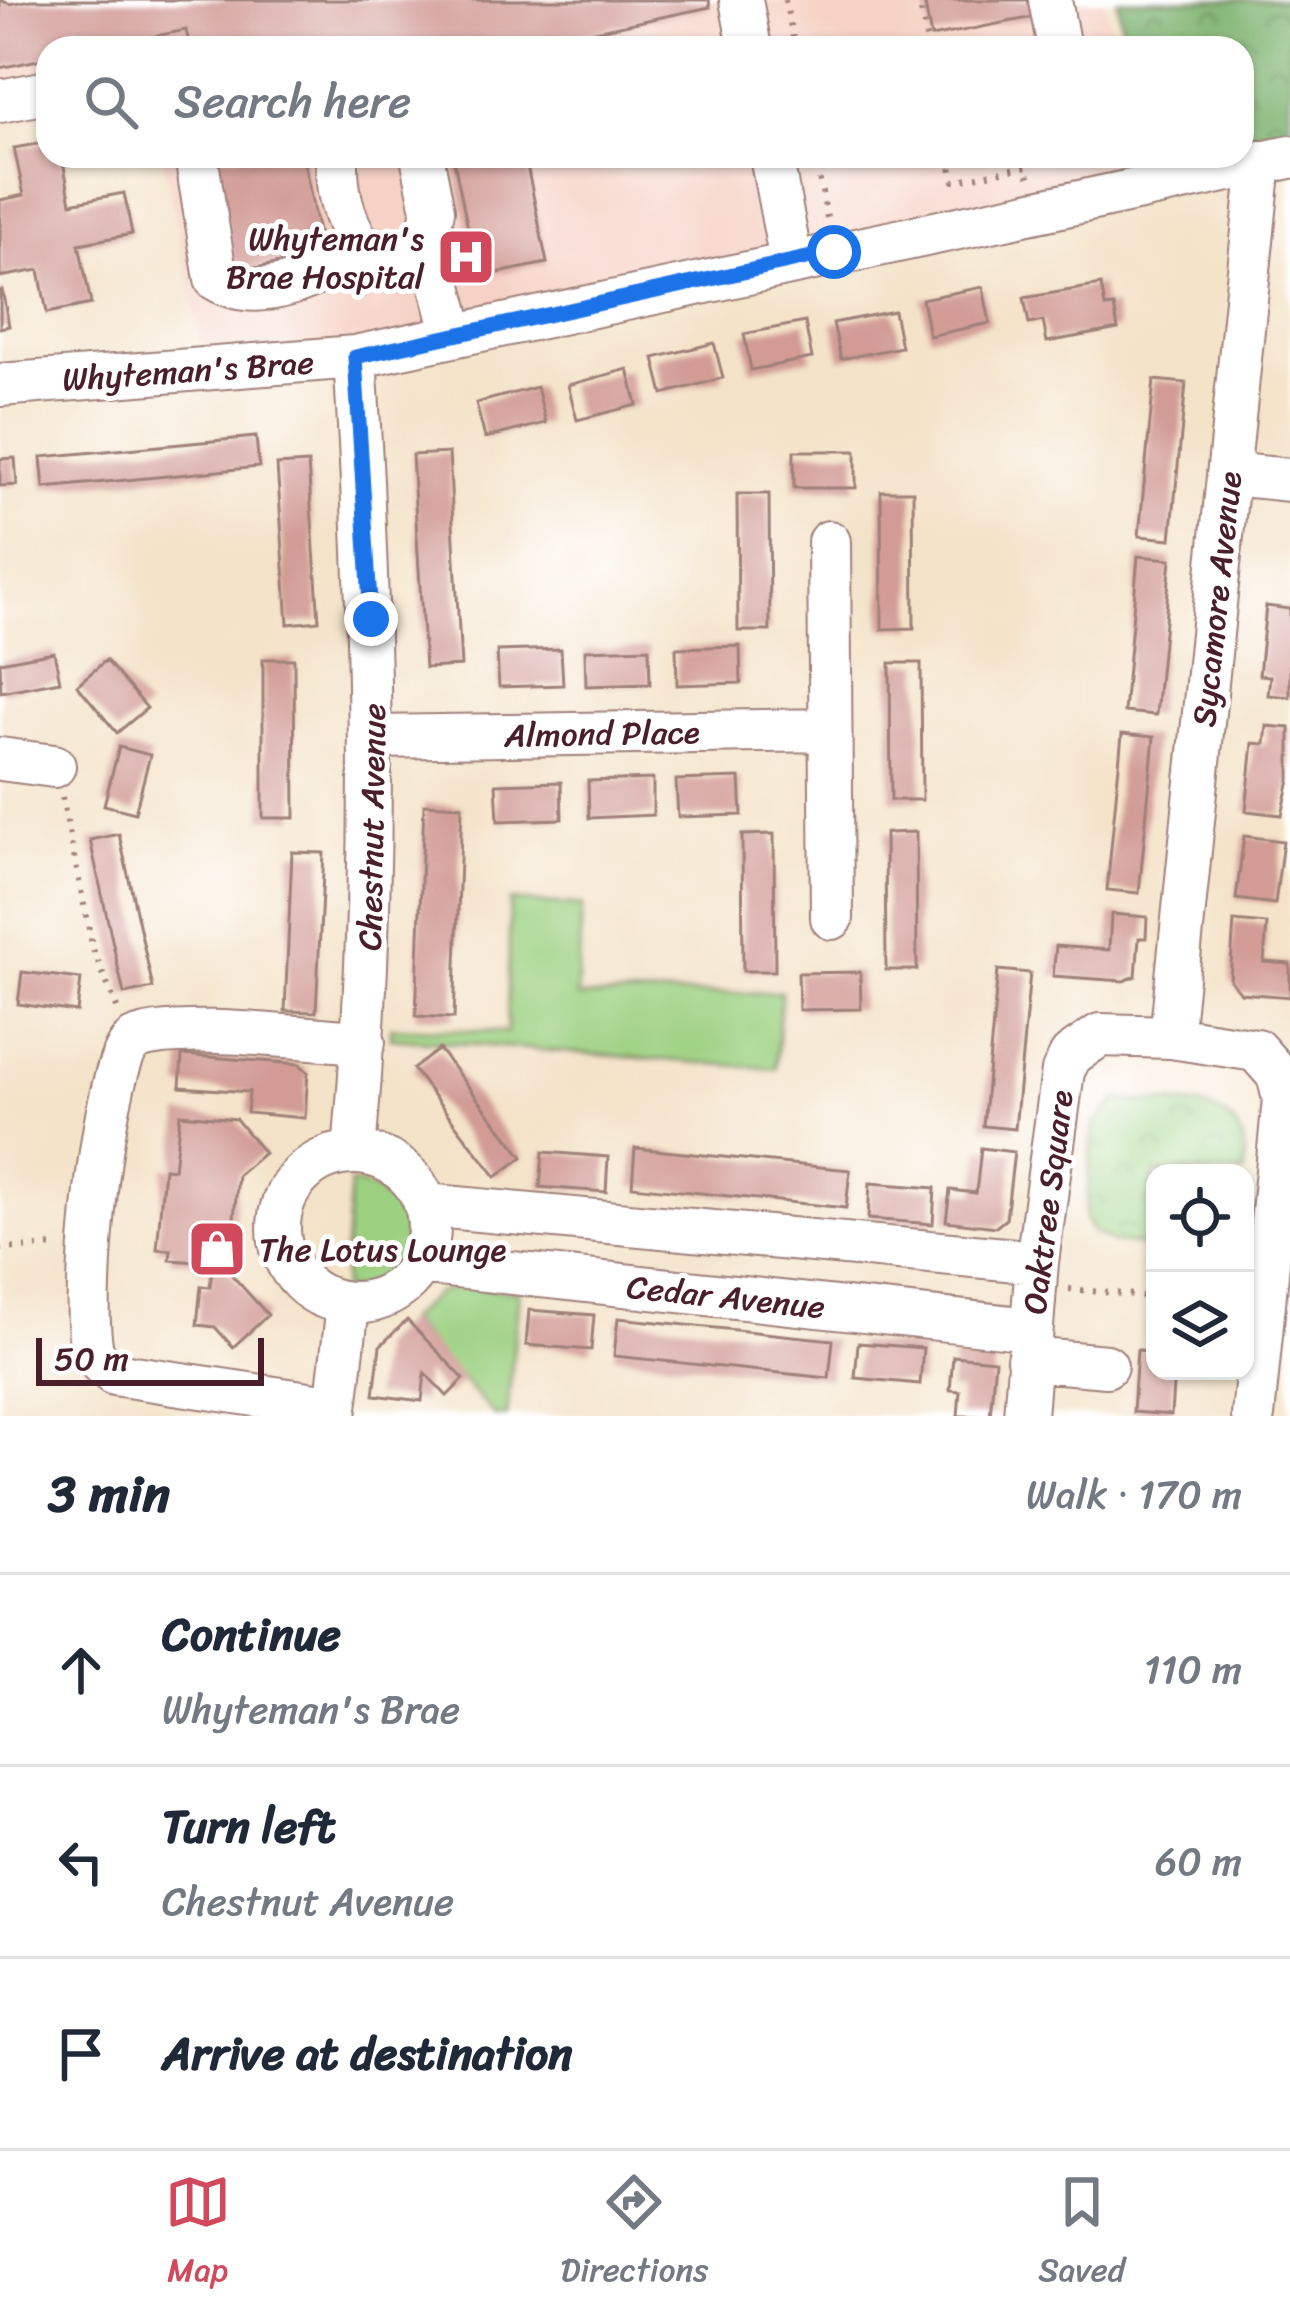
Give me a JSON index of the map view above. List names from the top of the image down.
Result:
{
  "streets": {
    "street": [
      "Whyteman's Brae",
      "Sycamore Avenue",
      "Almond Place",
      "Chestnut Avenue",
      "Oaktree Square",
      "Cedar Avenue"
    ]
  },
  "crossings": [
    ["Whyteman's Brae", "Chestnut Avenue"],
    ["Sycamore Avenue", "Oaktree Square"],
    ["Almond Place", "Chestnut Avenue"],
    ["Chestnut Avenue", "Cedar Avenue"],
    ["Oaktree Square", "Cedar Avenue"]
  ],
  "places": {
    "hospital": ["Whyteman's Brae Hospital"],
    "shop": ["The Lotus Lounge"]
  },
  "scale_bar": "50 m",
  "page": {
    "search": "Search here",
    "scale": "50 m",
    "heading": ["3 min", "Walk · 170 m"],
    "list": [
      ["Continue", "Whyteman's Brae", "110 m"],
      ["Turn left", "Chestnut Avenue", "60 m"],
      "Arrive at destination"
    ],
    "nav": ["Map", "Directions", "Saved"]
  }
}
